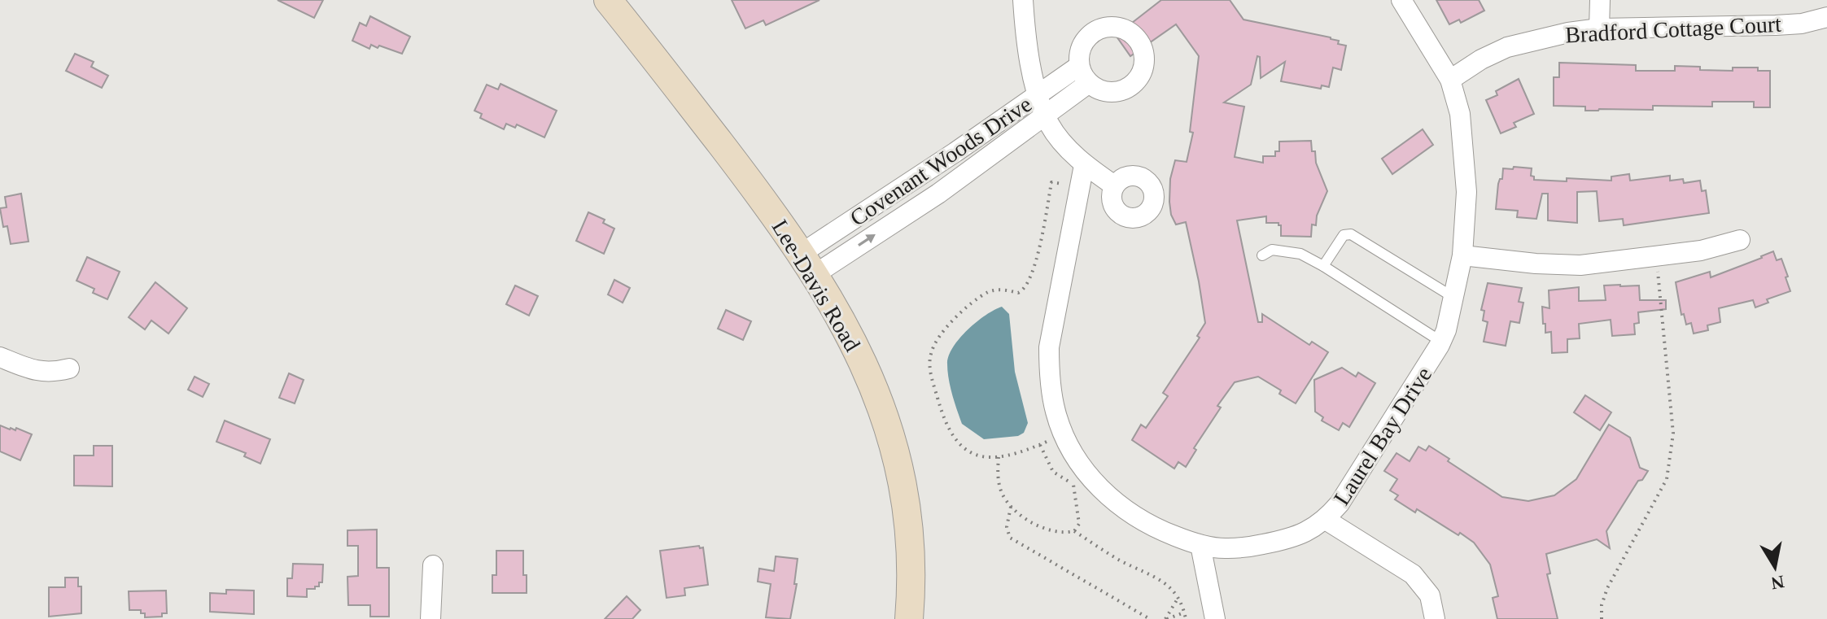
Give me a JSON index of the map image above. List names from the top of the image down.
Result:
{
  "streets": {
    "main road": ["Lee-Davis Road"],
    "street": ["Bradford Cottage Court", "Covenant Woods Drive", "Laurel Bay Drive"]
  },
  "crossings": [
    ["Bradford Cottage Court", "Laurel Bay Drive"],
    ["Covenant Woods Drive", "Lee-Davis Road"]
  ],
  "north": "bottom"
}
